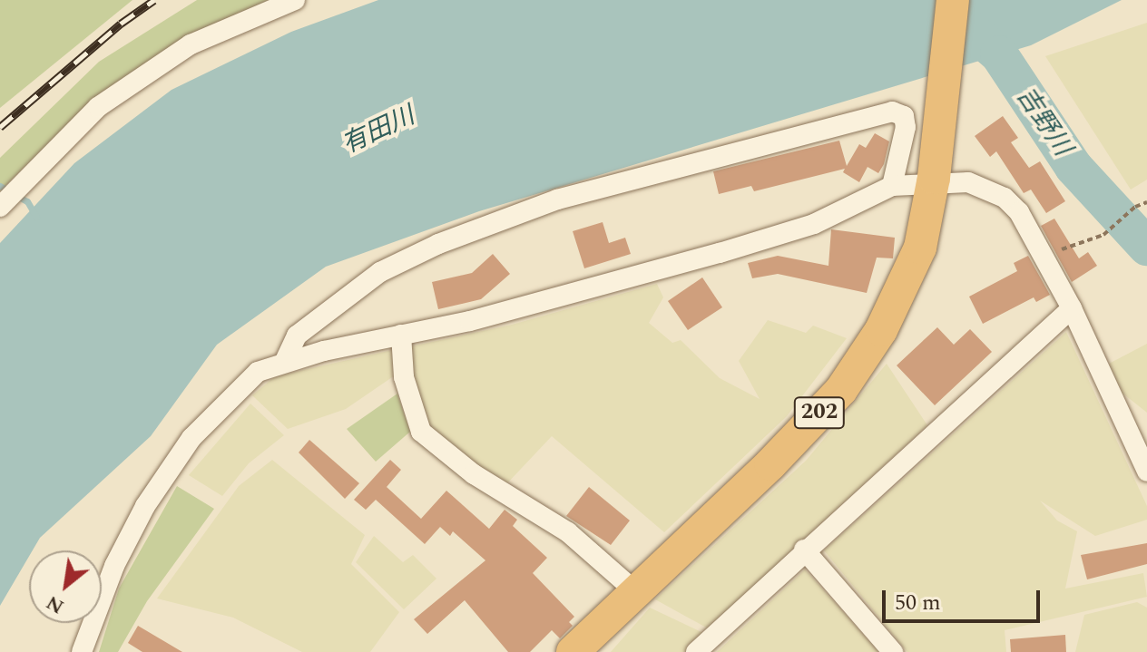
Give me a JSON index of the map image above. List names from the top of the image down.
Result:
{
  "streets": {
    "highway": ["202"]
  },
  "water": ["吉野川", "有田川"],
  "scale_bar": "50 m",
  "north": "bottom left"
}
